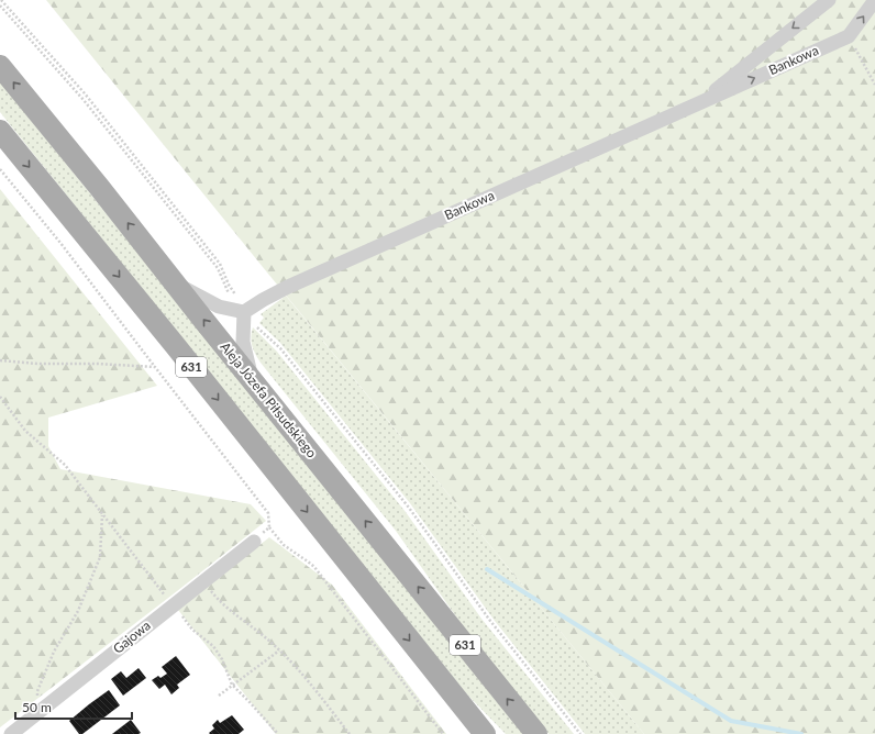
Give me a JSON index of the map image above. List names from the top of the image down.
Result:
{
  "streets": {
    "main road": ["631", "Aleja Józefa Piłsudskiego"],
    "street": ["Bankowa", "Gajowa"]
  },
  "scale_bar": "50 m"
}
